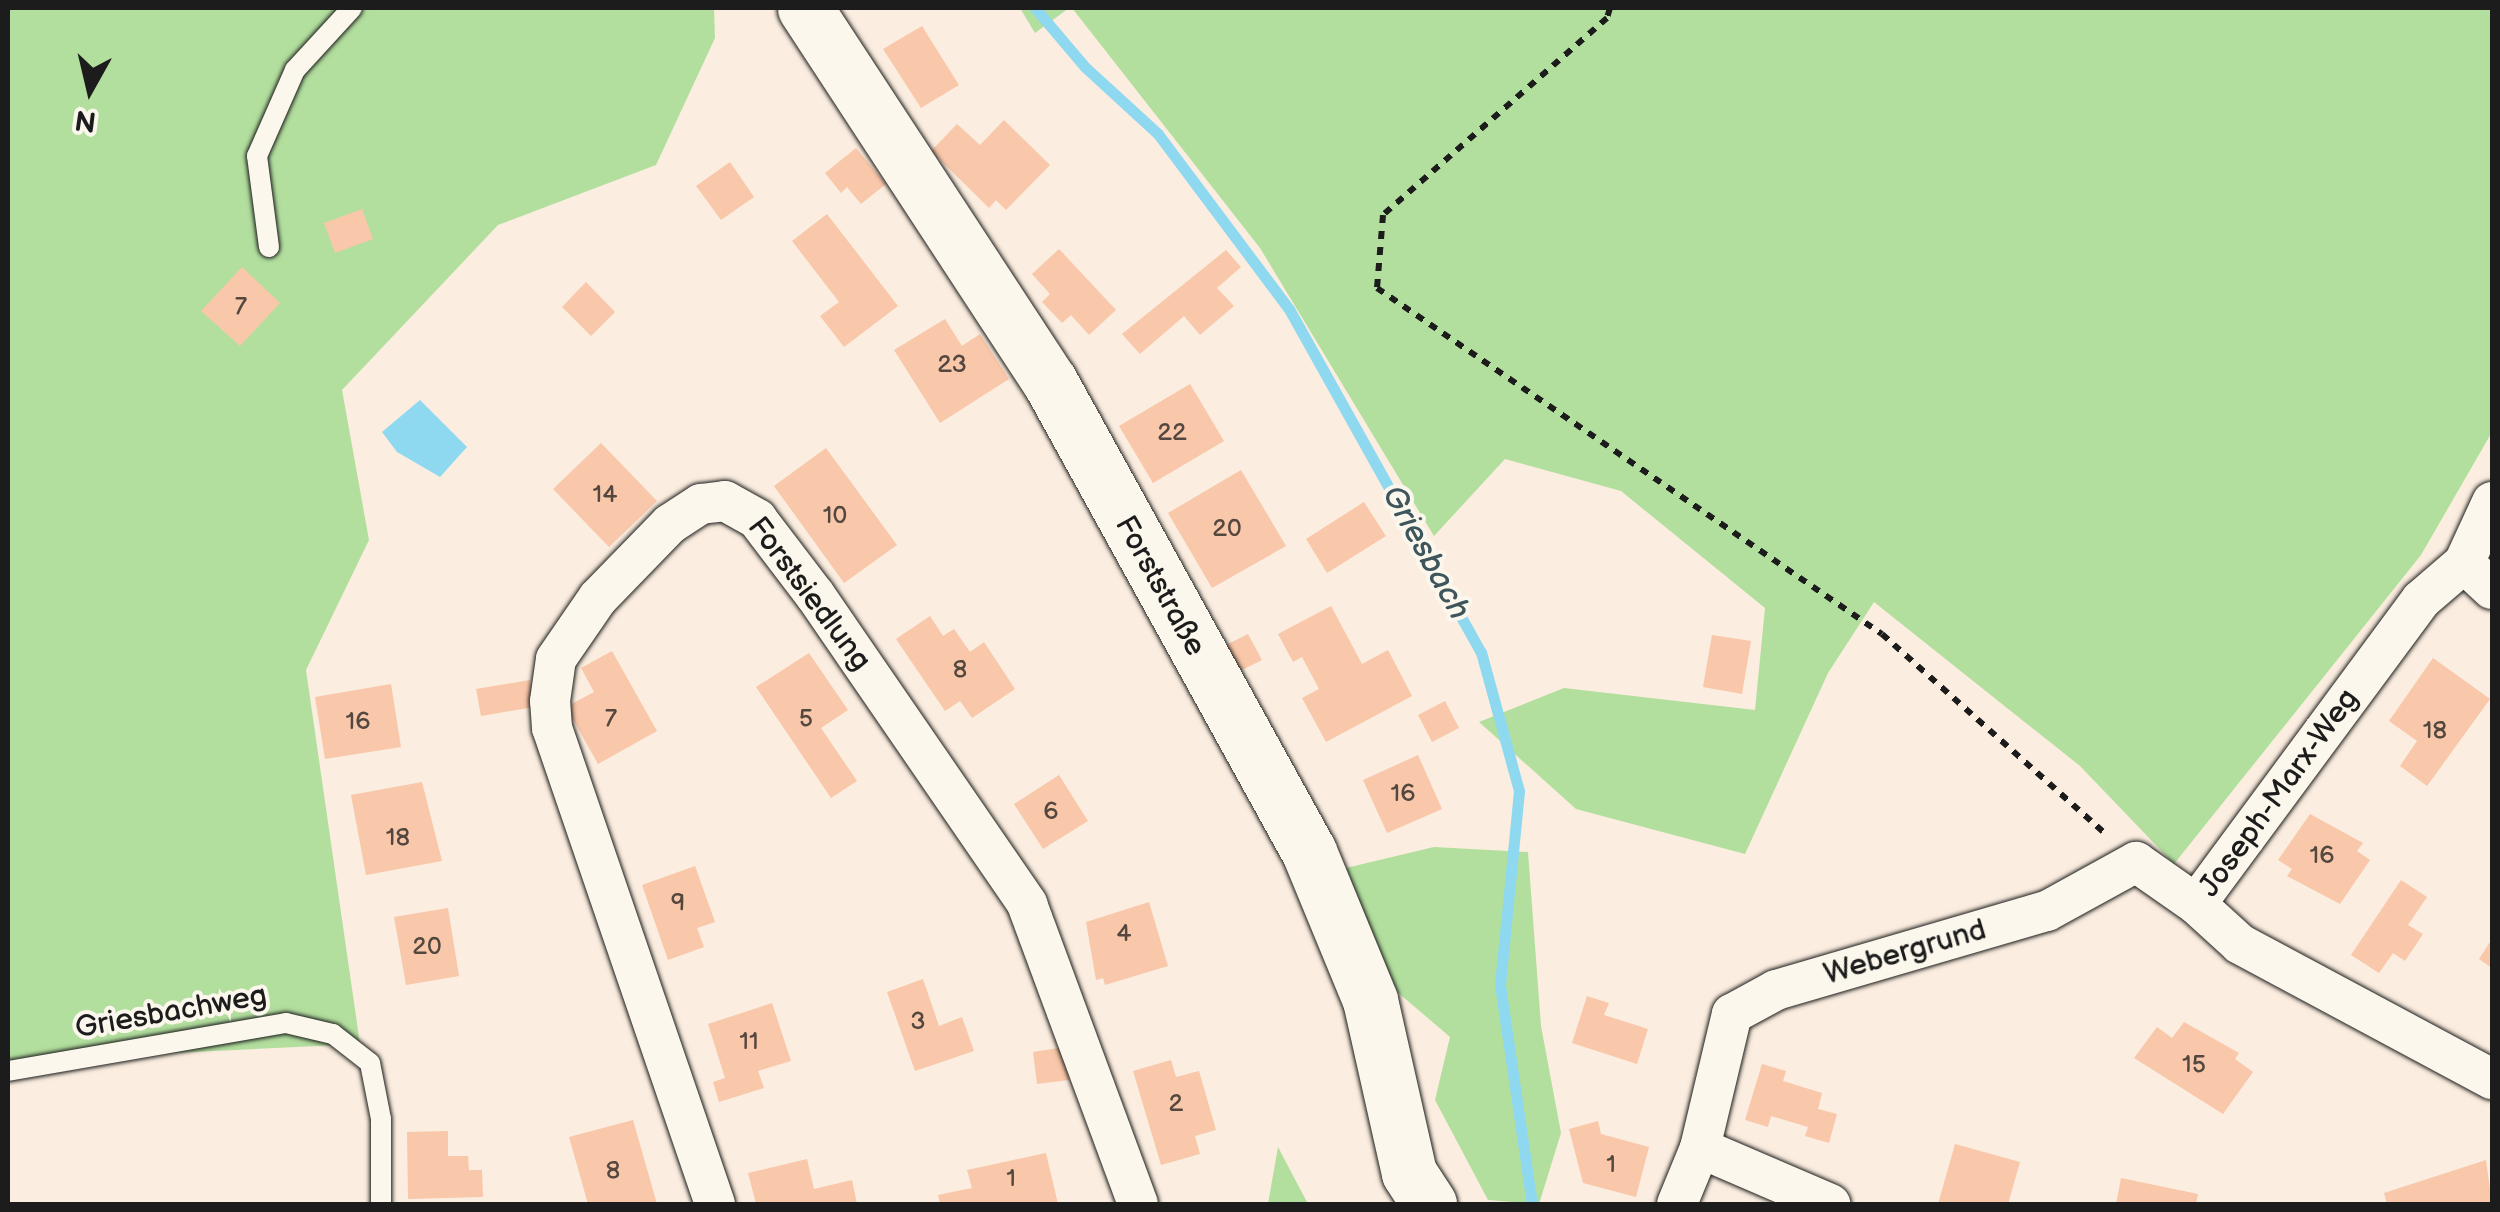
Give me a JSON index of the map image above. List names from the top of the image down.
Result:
{
  "streets": {
    "street": [
      "Forststraße",
      "Forstsiedlung",
      "Joseph-Marx-Weg",
      "Webergrund"
    ],
    "lane": ["Griesbachweg"]
  },
  "water": ["Griesbach"],
  "house_numbers": [
    "7",
    "23",
    "22",
    "14",
    "10",
    "20",
    "8",
    "7",
    "5",
    "16",
    "18",
    "16",
    "6",
    "18",
    "16",
    "9",
    "4",
    "20",
    "3",
    "11",
    "15",
    "2",
    "1",
    "8",
    "1"
  ],
  "north": "bottom"
}
